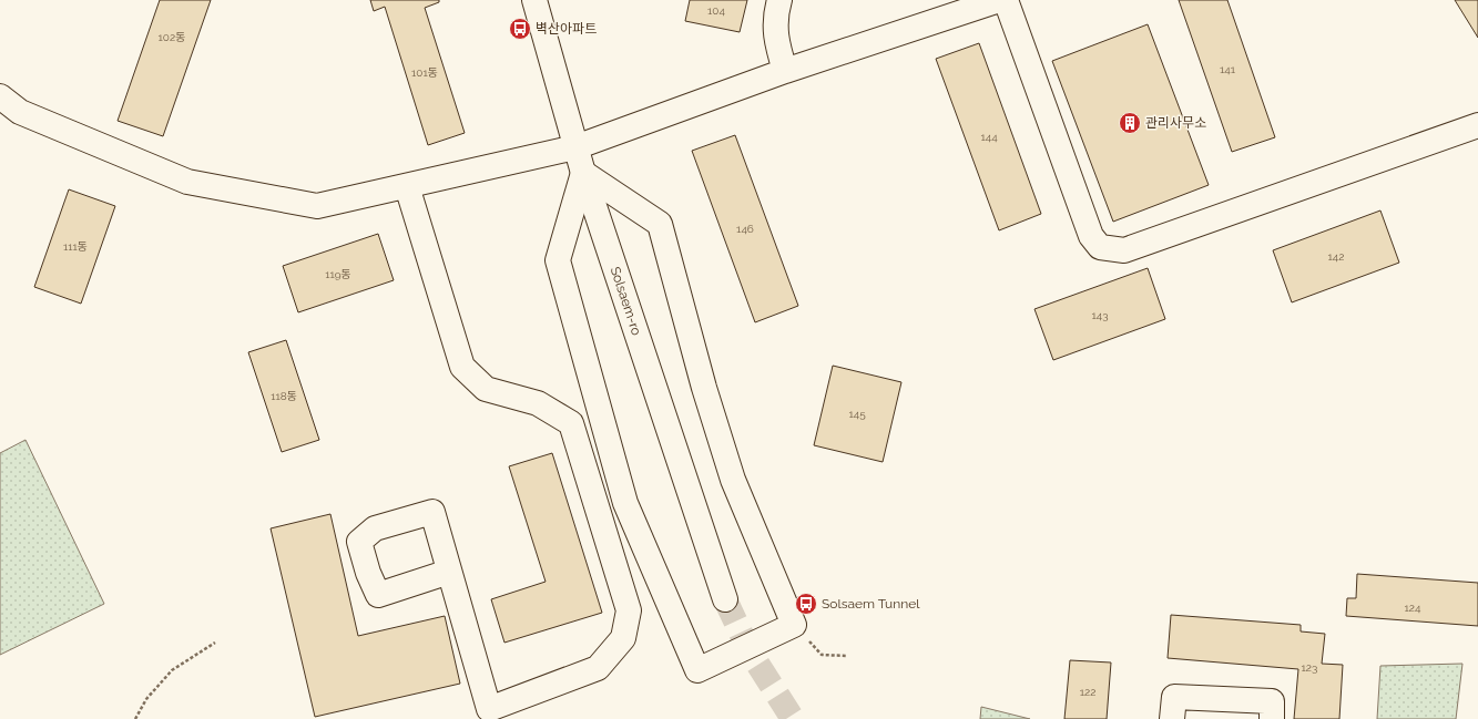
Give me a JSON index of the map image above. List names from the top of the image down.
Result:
{
  "streets": {
    "street": ["Solsaem-ro"]
  },
  "places": {
    "bus stop": ["벽산아파트", "Solsaem Tunnel"],
    "building": ["관리사무소"]
  },
  "house_numbers": [
    "104",
    "102동",
    "141",
    "101동",
    "144",
    "146",
    "111동",
    "142",
    "119동",
    "143",
    "118동",
    "145",
    "124",
    "123",
    "122"
  ]
}
